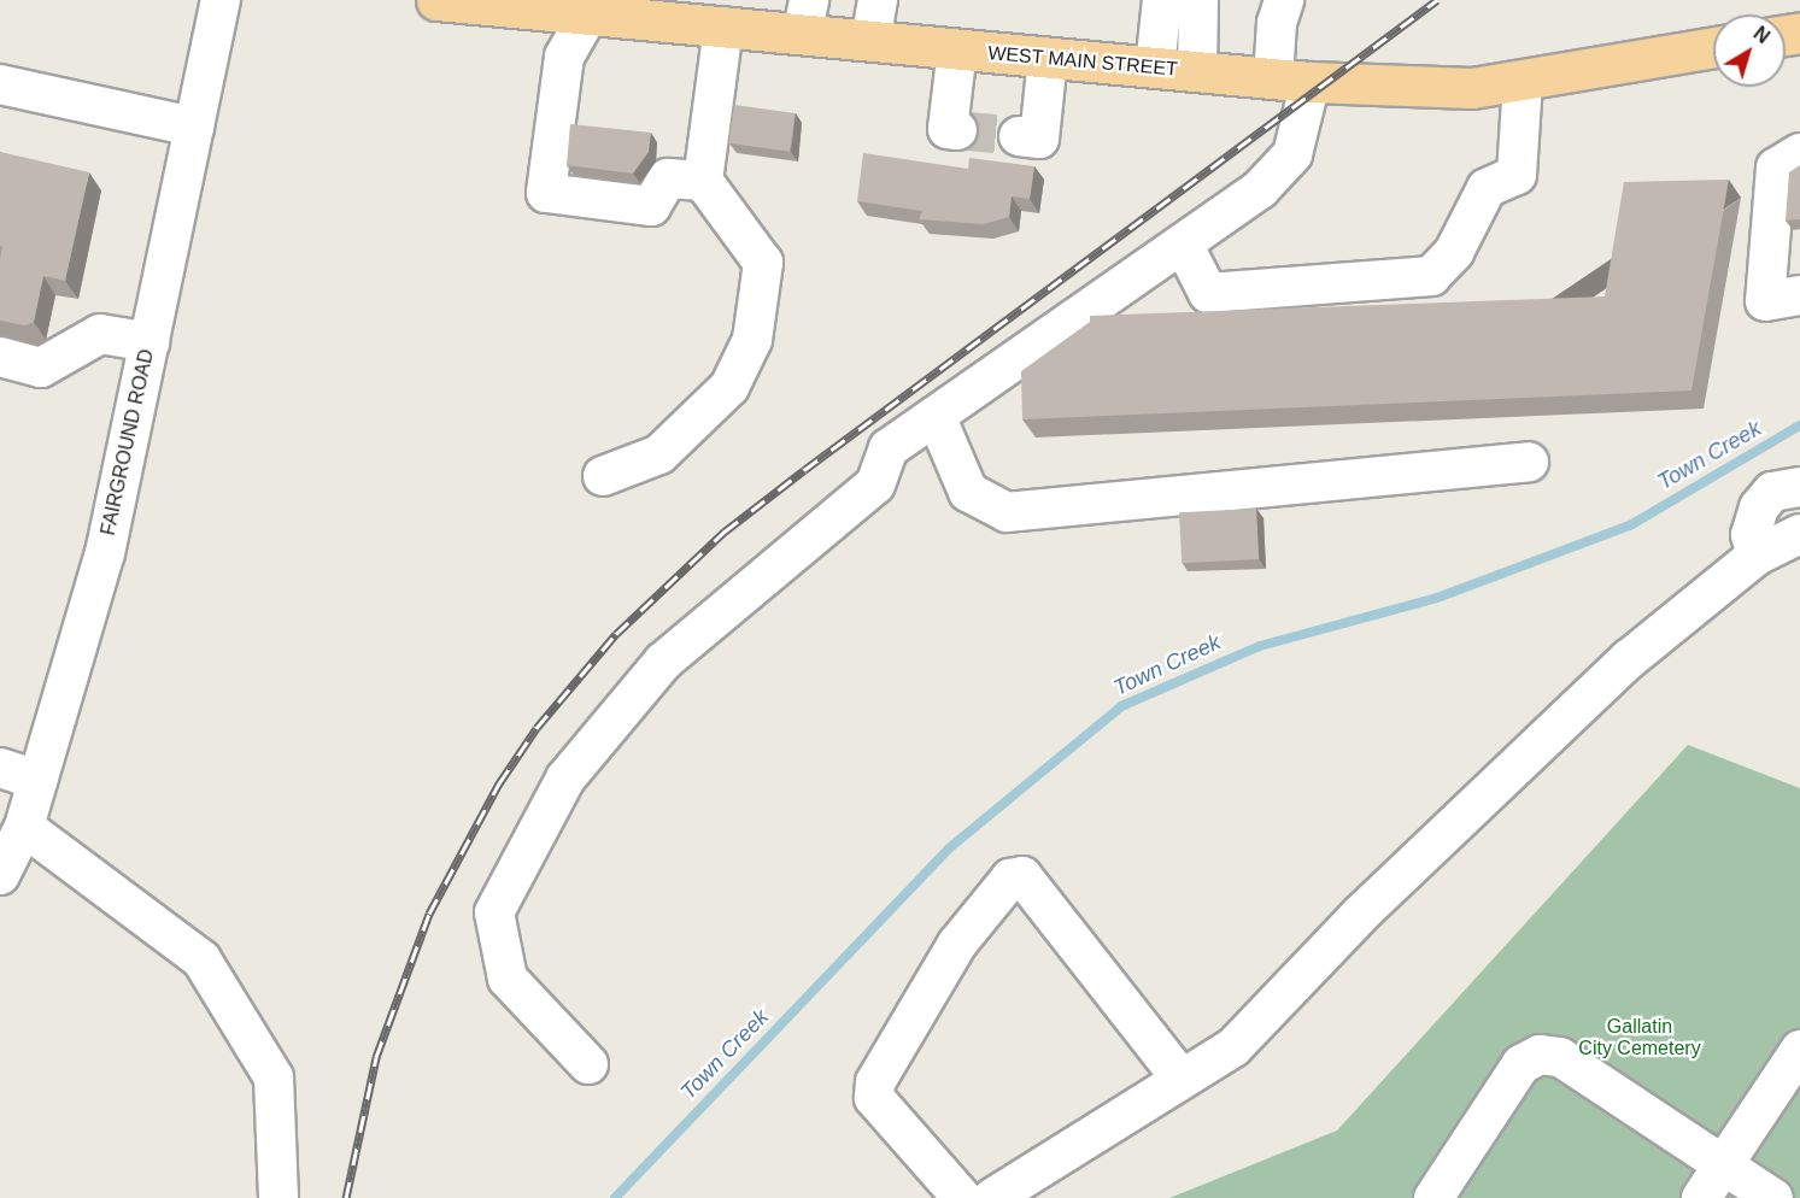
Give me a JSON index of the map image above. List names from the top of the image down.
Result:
{
  "streets": {
    "main road": ["WEST MAIN STREET"],
    "street": ["FAIRGROUND ROAD"]
  },
  "water": ["Town Creek"],
  "parks": ["Gallatin City Cemetery"],
  "north": "top right"
}
